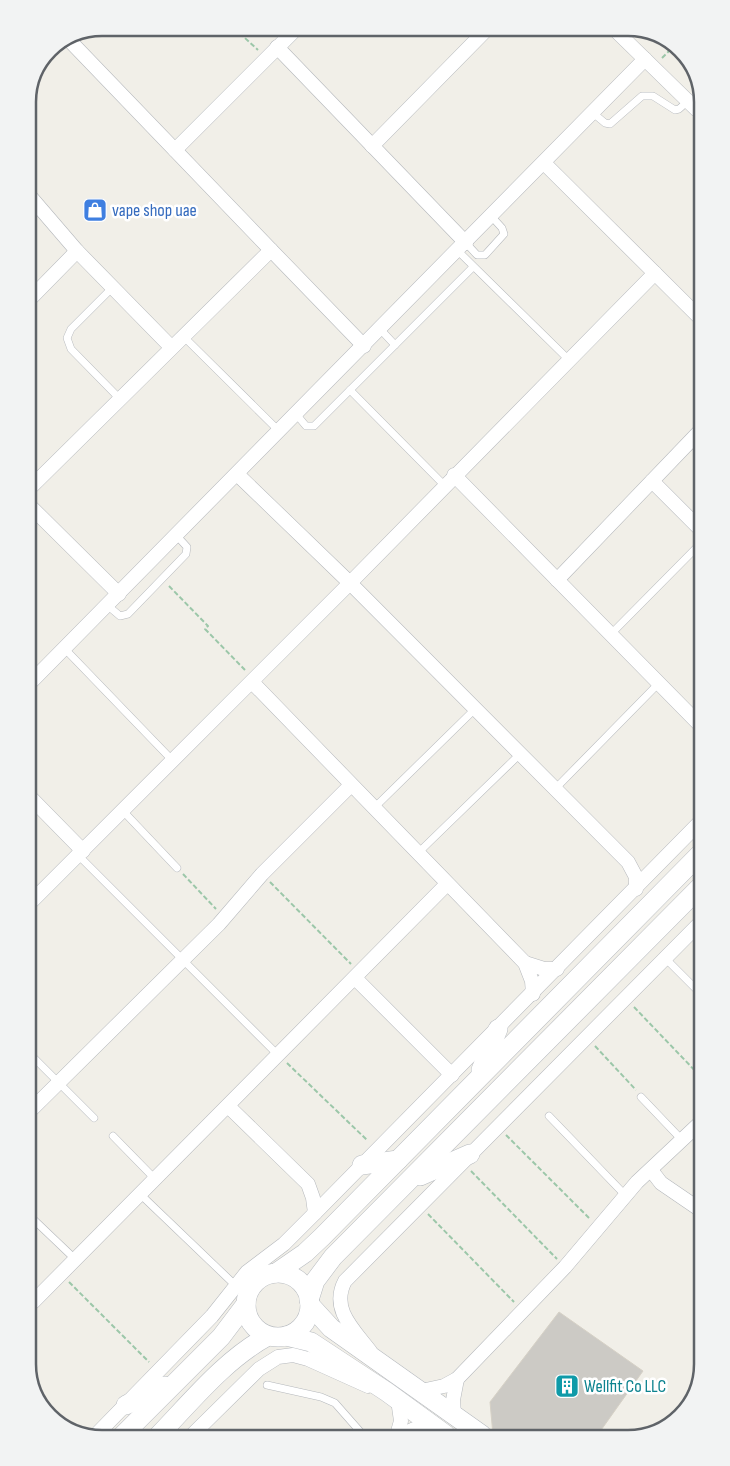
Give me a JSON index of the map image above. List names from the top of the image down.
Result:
{
  "places": {
    "shop": ["vape shop uae"],
    "building": ["Wellfit Co LLC"]
  }
}
